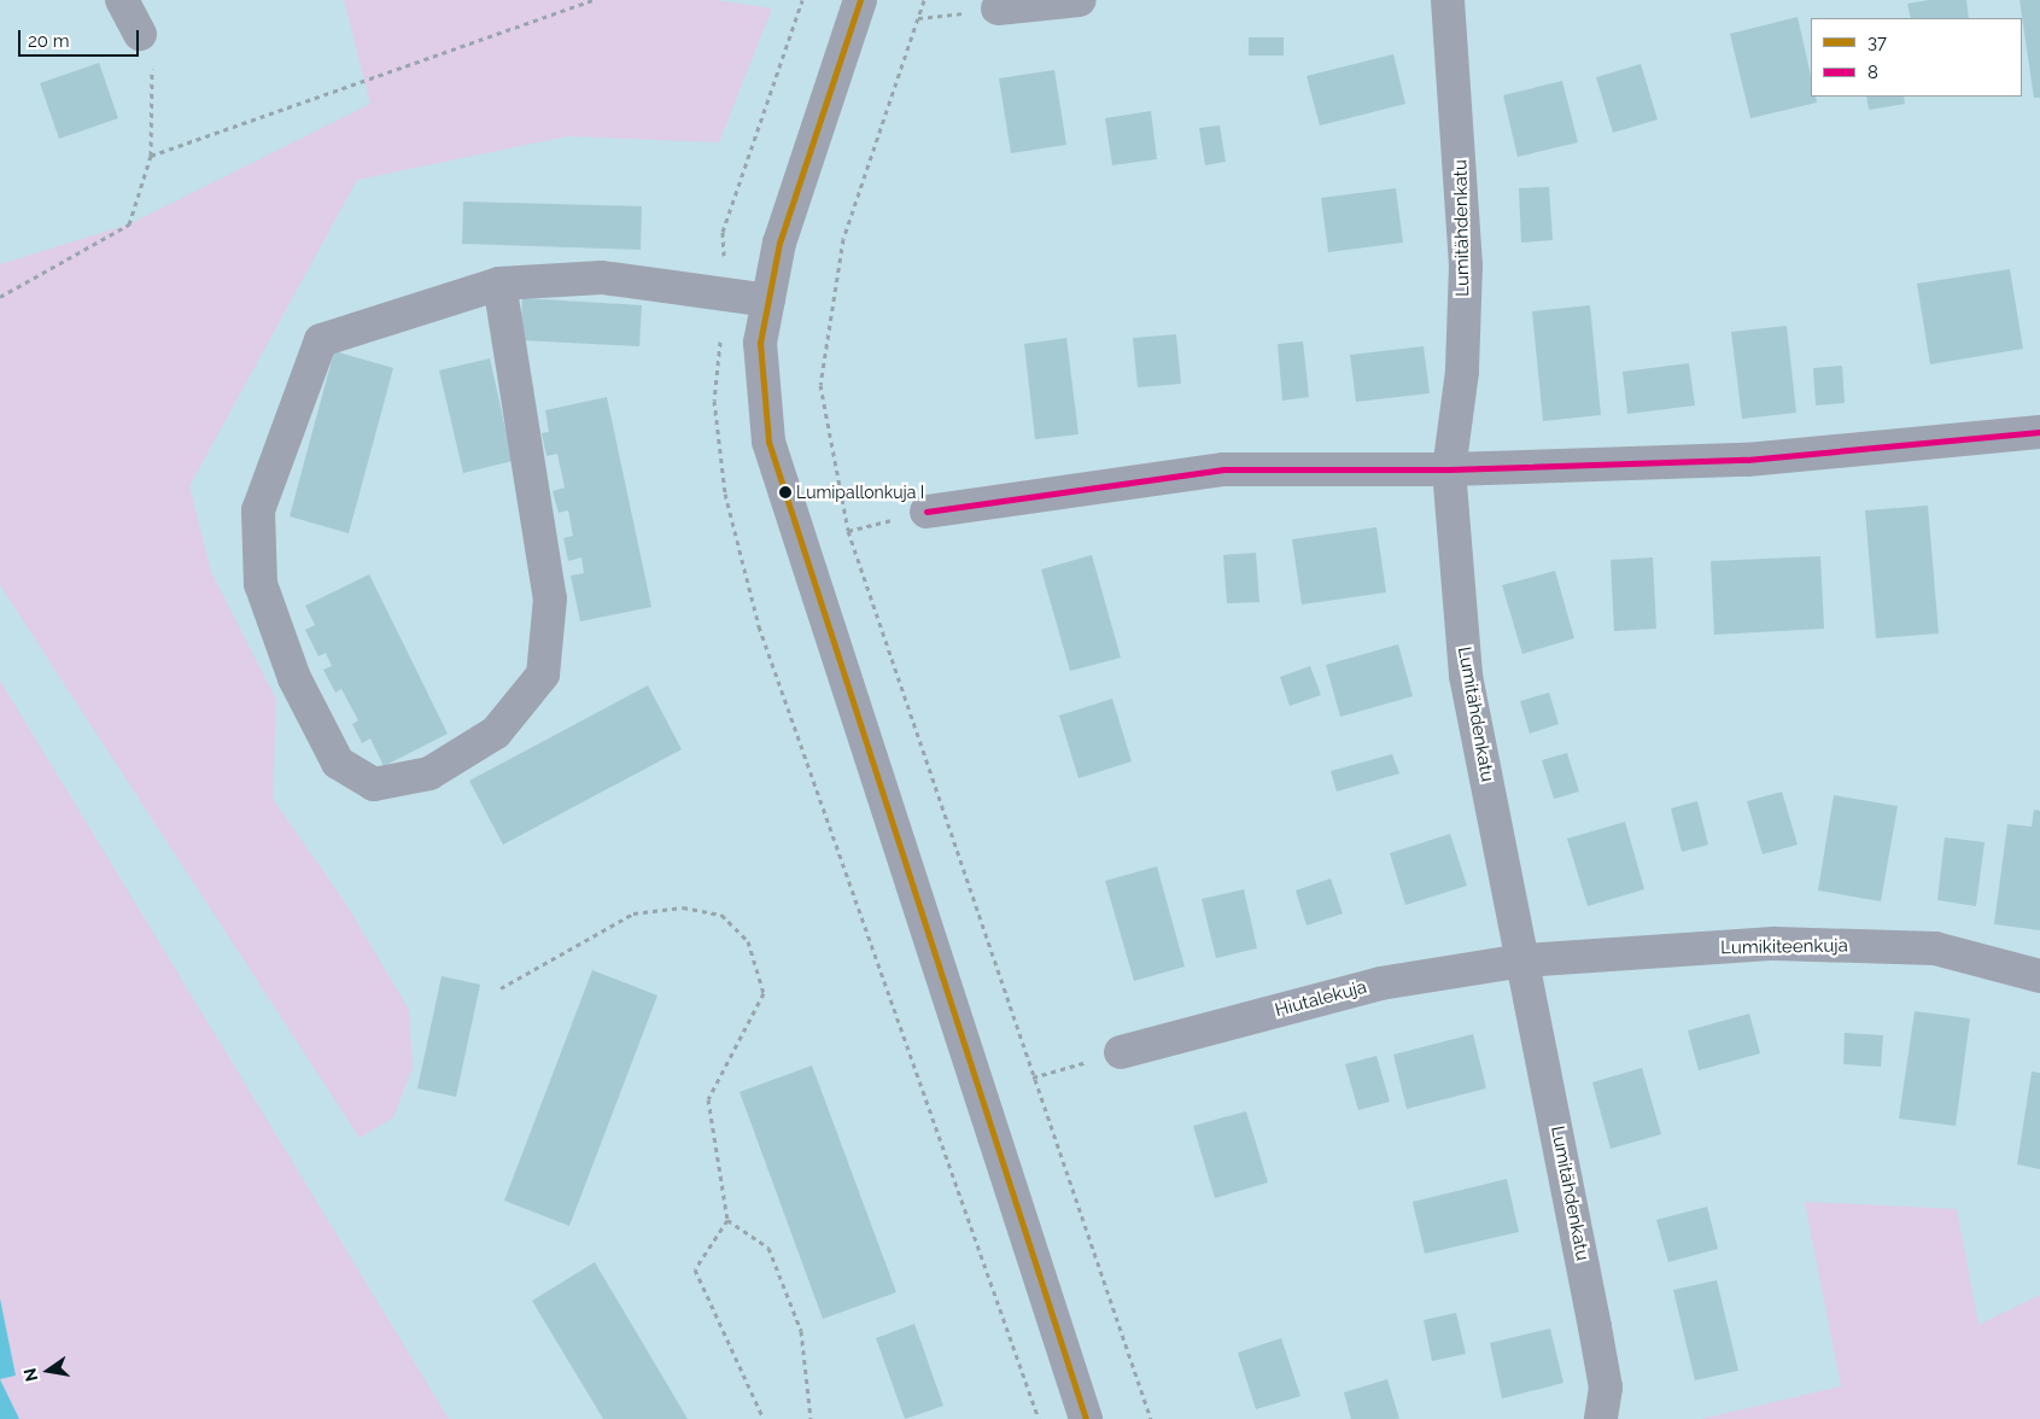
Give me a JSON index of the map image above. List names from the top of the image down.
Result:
{
  "streets": {
    "street": ["Lumitähdenkatu", "Lumikiteenkuja", "Hiutalekuja"]
  },
  "crossings": [
    ["Lumitähdenkatu", "Lumikiteenkuja"],
    ["Lumitähdenkatu", "Hiutalekuja"],
    ["Lumikiteenkuja", "Hiutalekuja"]
  ],
  "places": ["Lumipallonkuja I"],
  "lines": ["transit line 37", "transit line 8"],
  "legend": ["37", "8"],
  "scale_bar": "20 m",
  "north": "left"
}
